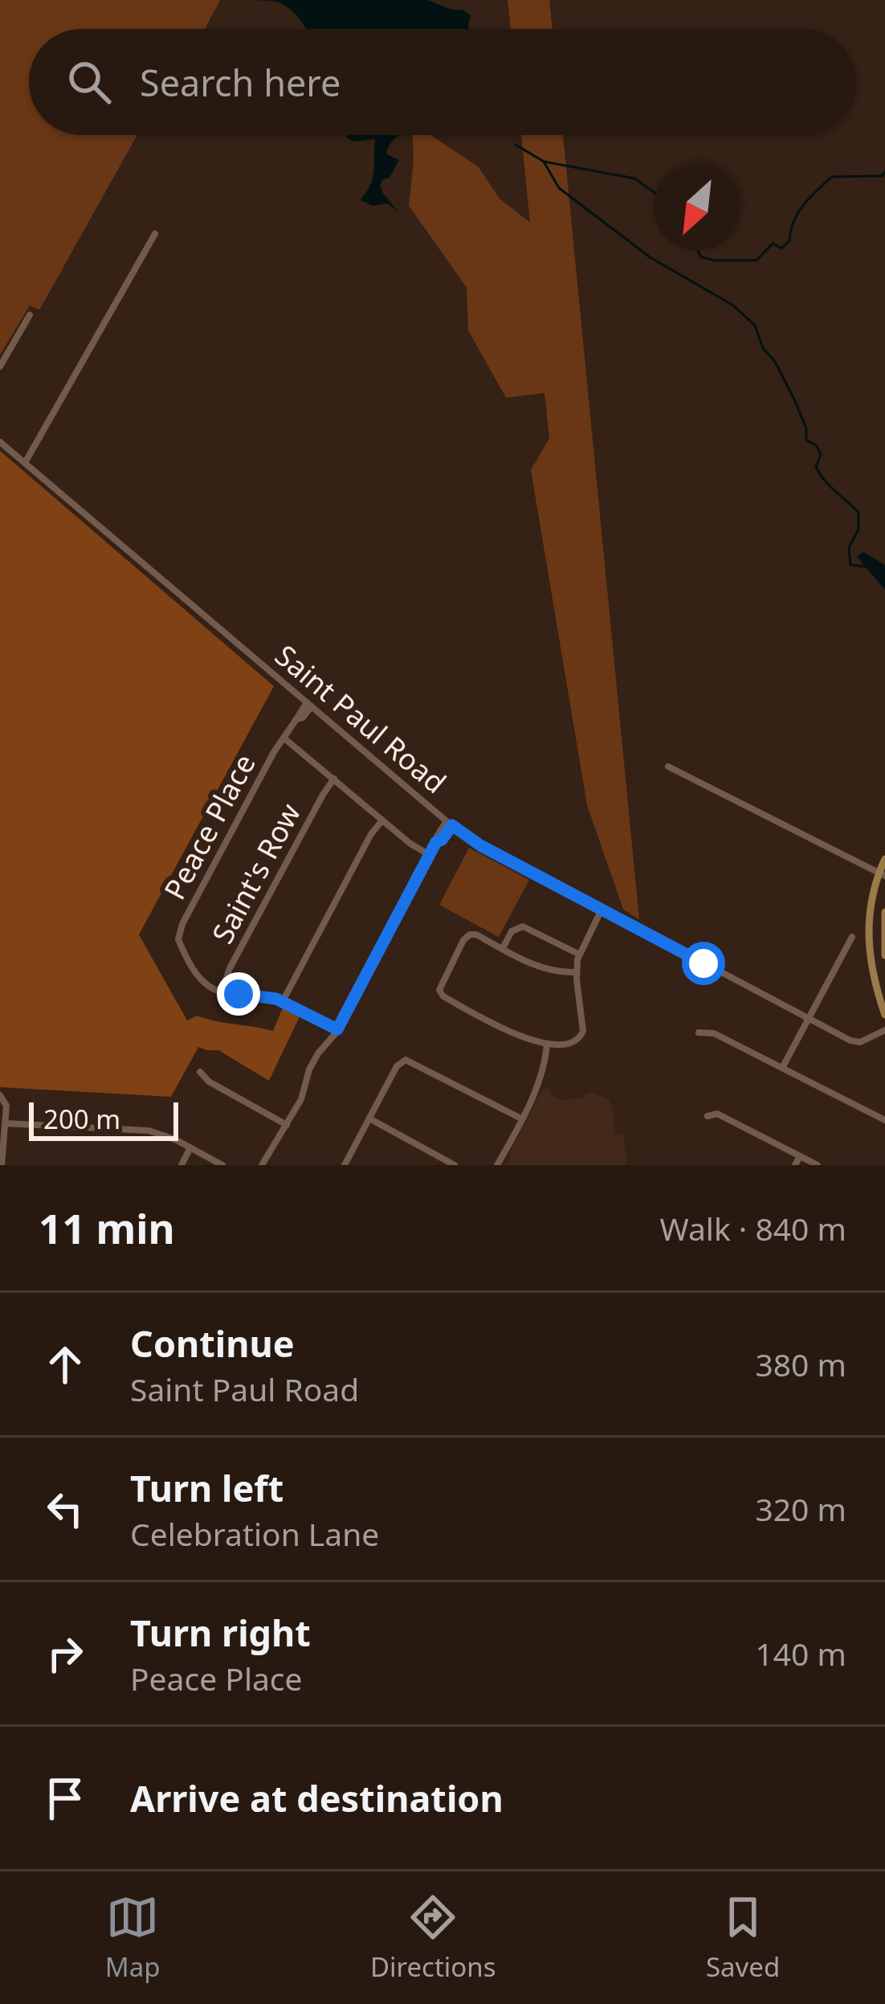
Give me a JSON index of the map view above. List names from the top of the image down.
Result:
{
  "streets": {
    "street": ["Saint Paul Road", "Peace Place", "Saint's Row"]
  },
  "crossings": [
    ["Saint Paul Road", "Peace Place"],
    ["Peace Place", "Saint's Row"]
  ],
  "scale_bar": "200 m",
  "north": "bottom left",
  "page": {
    "search": "Search here",
    "scale": "200 m",
    "heading": ["11 min", "Walk · 840 m"],
    "list": [
      ["Continue", "Saint Paul Road", "380 m"],
      ["Turn left", "Celebration Lane", "320 m"],
      ["Turn right", "Peace Place", "140 m"],
      "Arrive at destination"
    ],
    "nav": ["Map", "Directions", "Saved"]
  }
}
